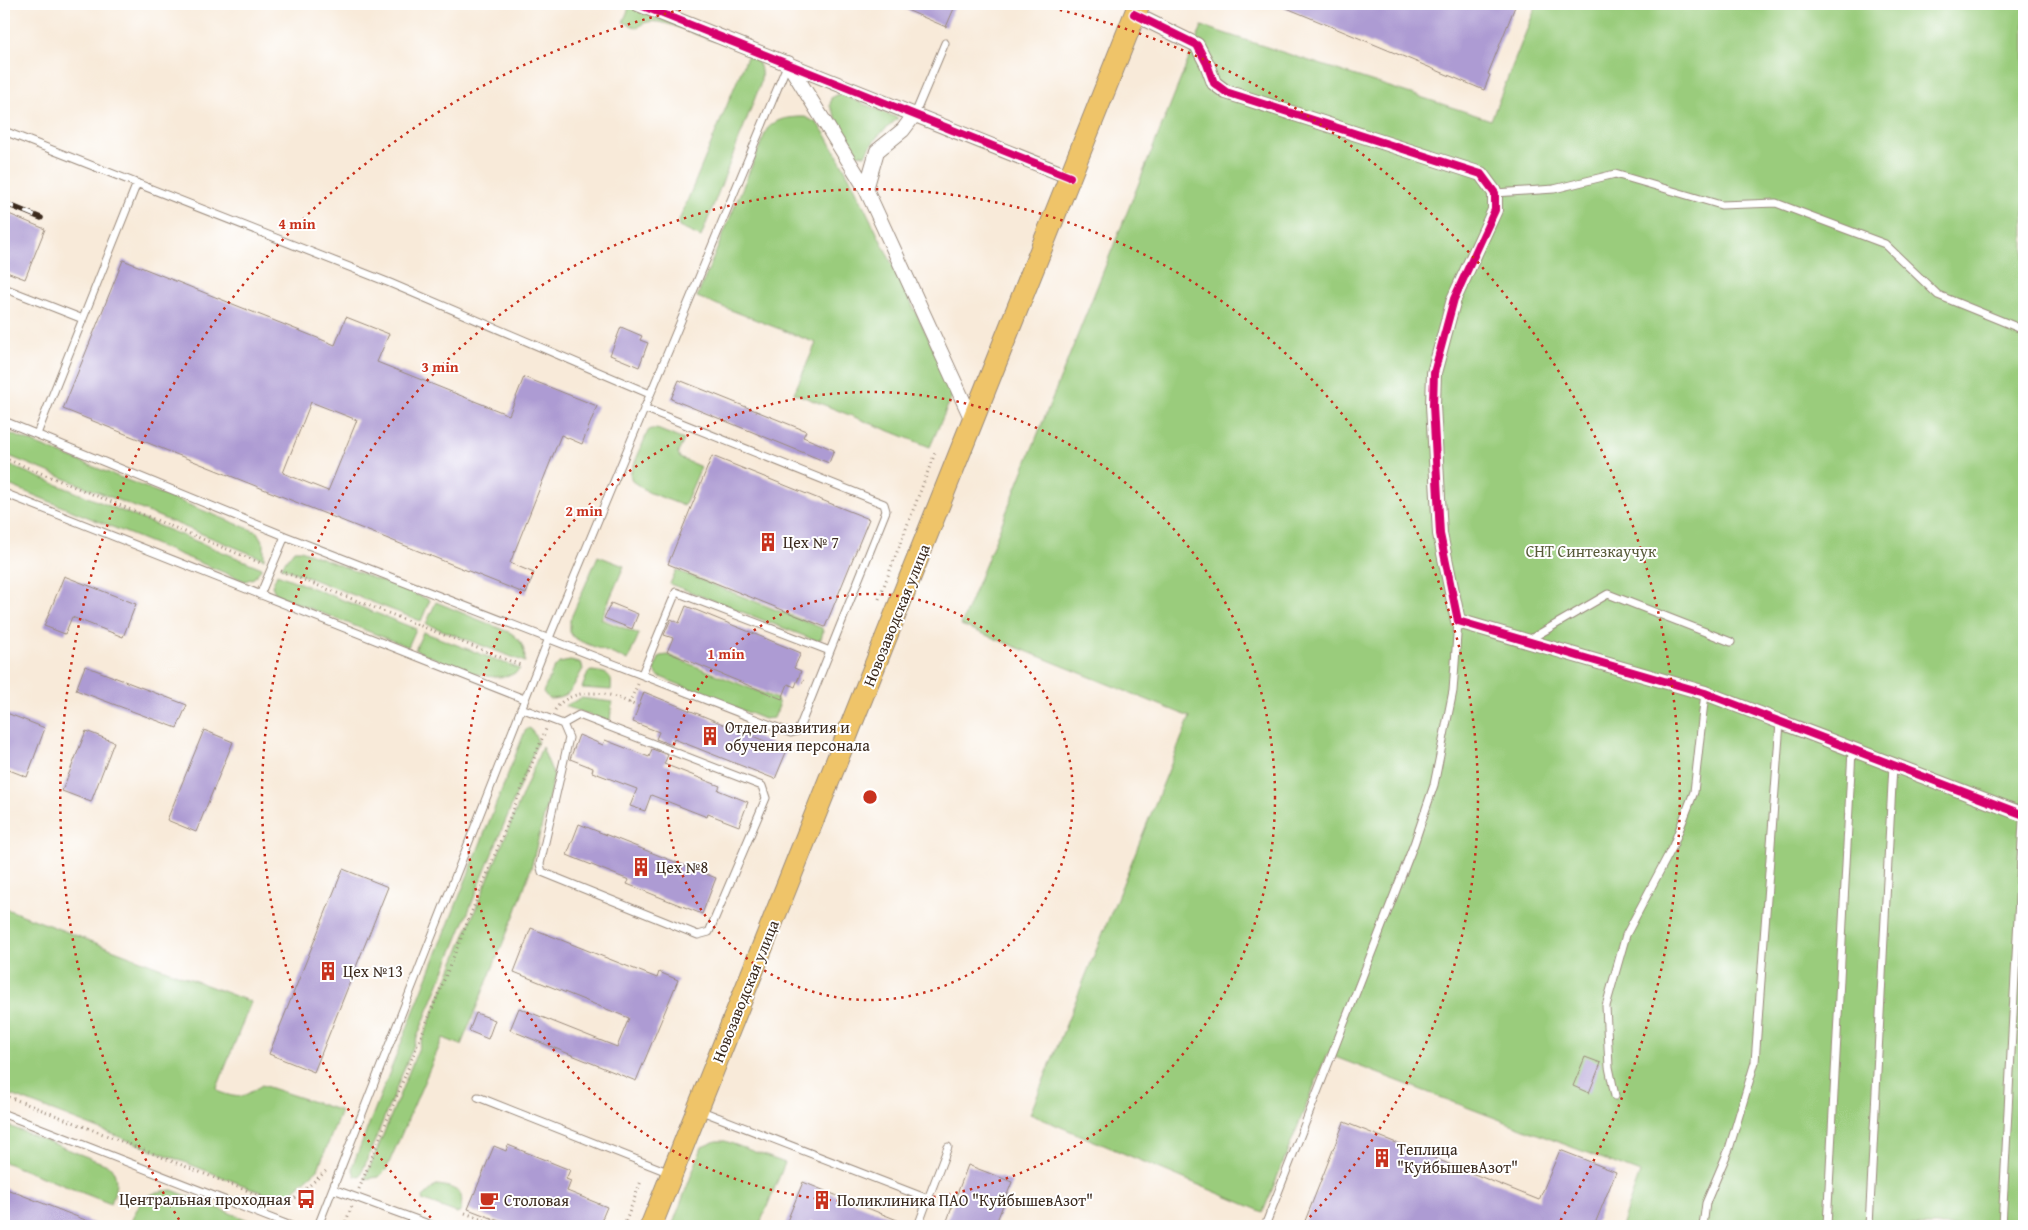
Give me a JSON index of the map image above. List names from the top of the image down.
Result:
{
  "streets": {
    "main road": ["Новозаводская улица"]
  },
  "parks": ["СНТ Синтезкаучук"],
  "places": {
    "building": [
      "Цех № 7",
      "Отдел развития и обучения персонала",
      "Цех №8",
      "Цех №13",
      "Теплица \"КуйбышевАзот\"",
      "Поликлиника ПАО \"КуйбышевАзот\""
    ],
    "bus stop": ["Центральная проходная"],
    "cafe": ["Столовая"]
  },
  "rings": [
    "4 min",
    "3 min",
    "2 min",
    "1 min"
  ]
}
